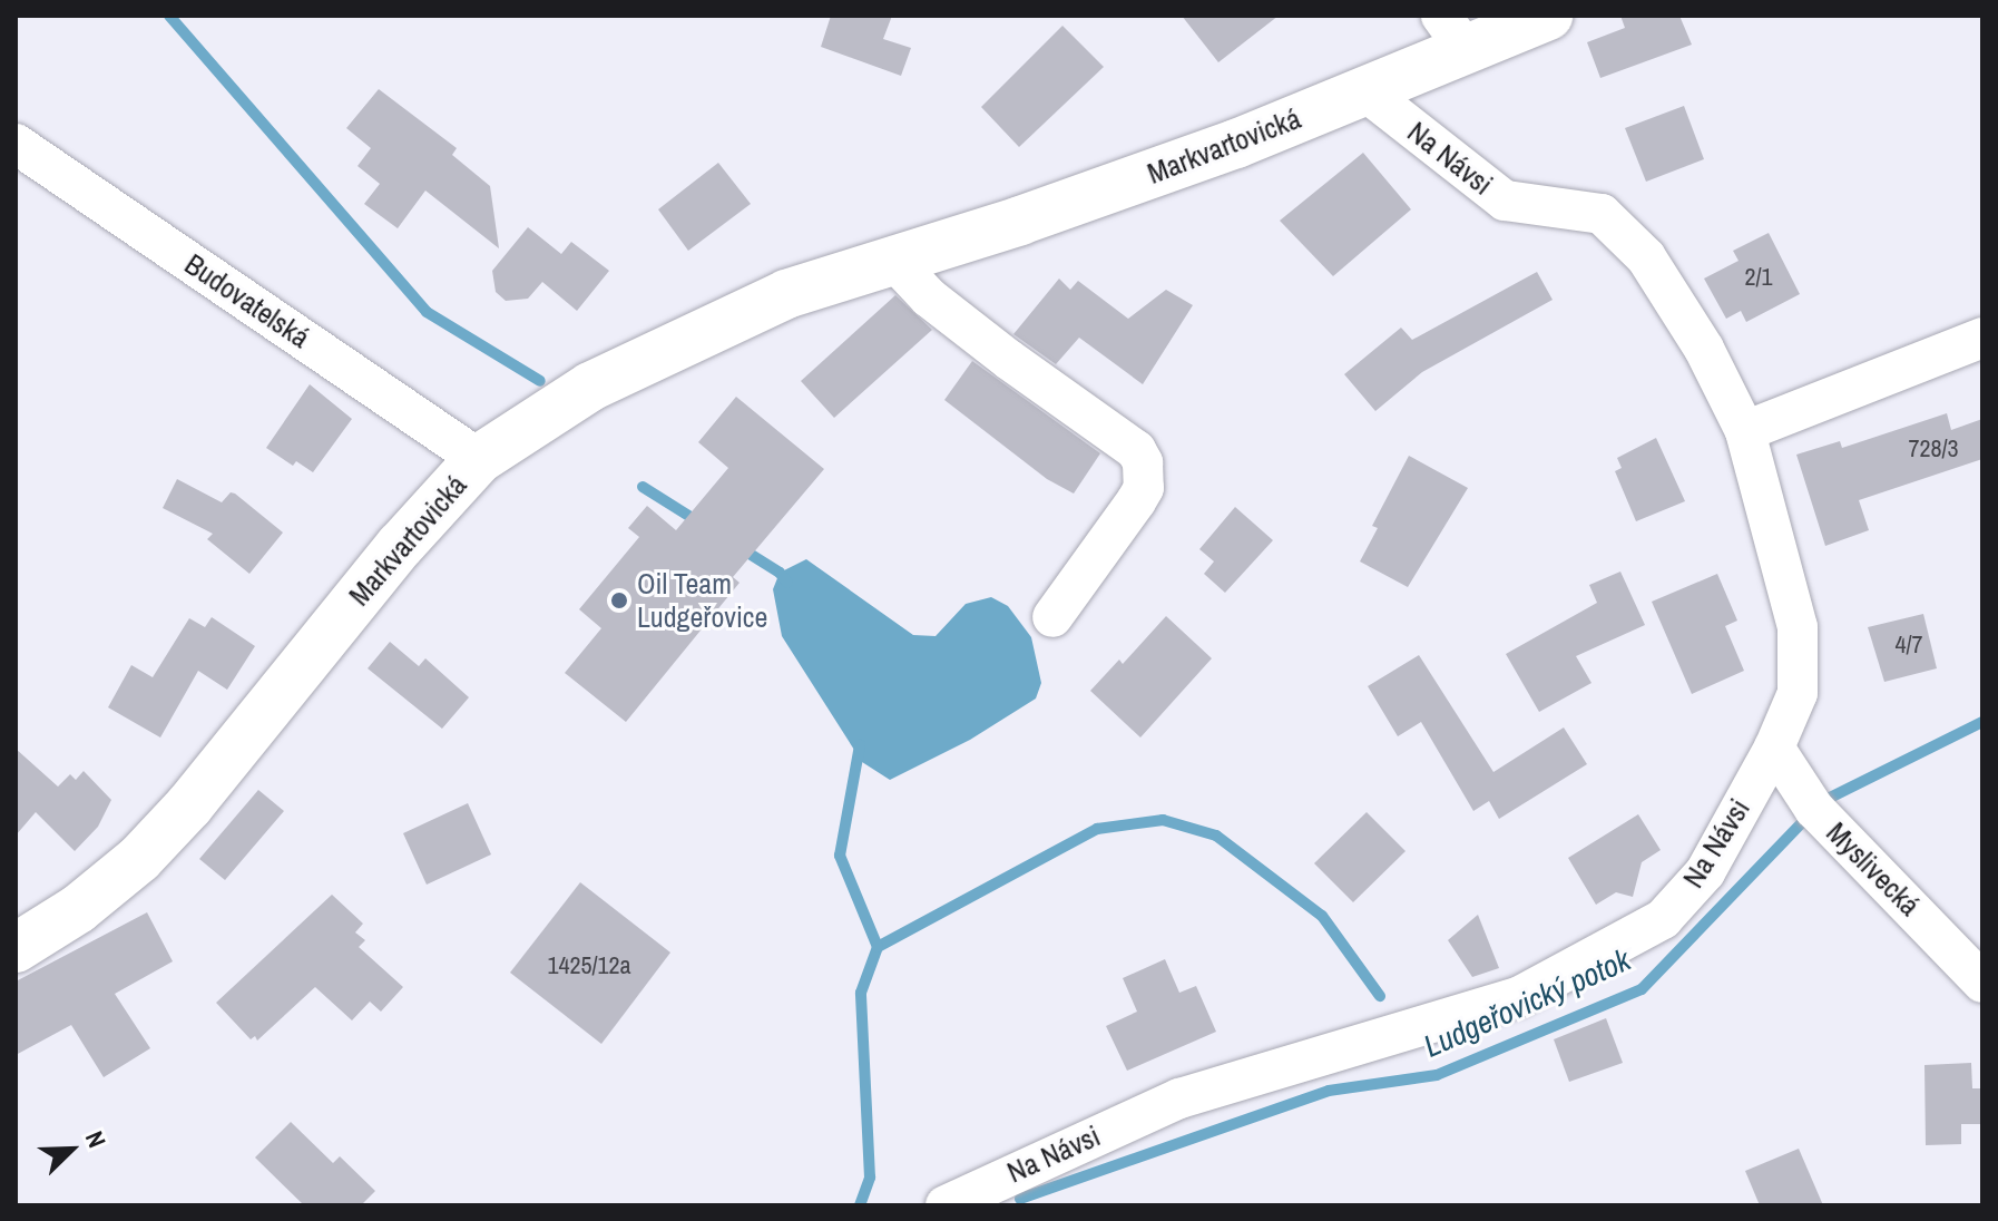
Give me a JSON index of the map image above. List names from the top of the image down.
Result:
{
  "streets": {
    "street": [
      "Markvartovická",
      "Na Návsi",
      "Budovatelská",
      "Myslivecká"
    ]
  },
  "crossings": [
    ["Markvartovická", "Na Návsi"],
    ["Markvartovická", "Budovatelská"],
    ["Na Návsi", "Myslivecká"]
  ],
  "water": ["Ludgeřovický potok"],
  "places": ["Oil Team Ludgeřovice"],
  "house_numbers": [
    "2/1",
    "728/3",
    "4/7",
    "1425/12a"
  ],
  "north": "top right"
}
